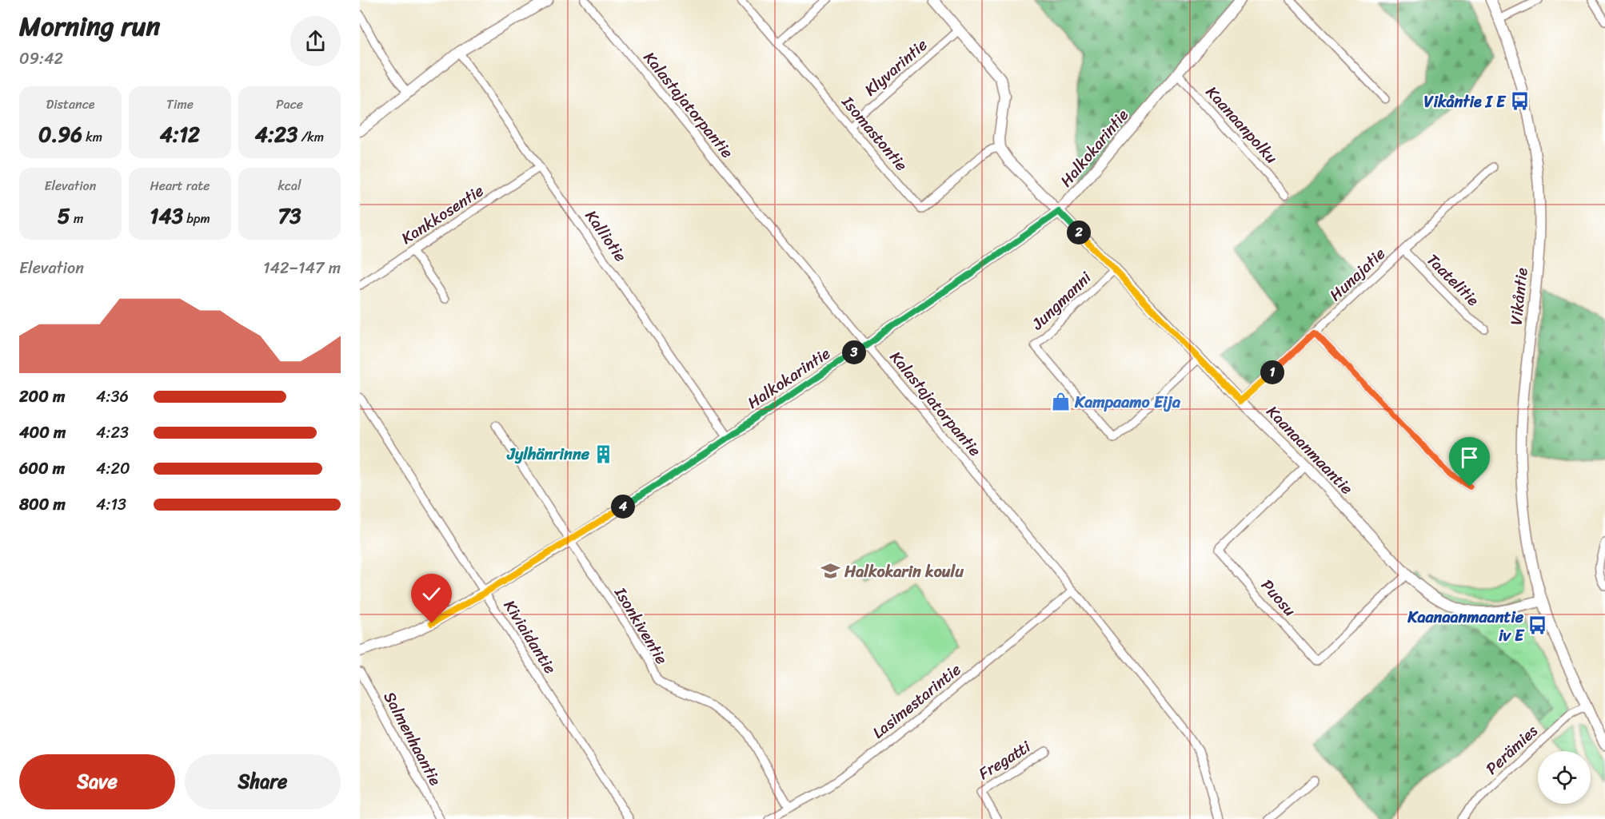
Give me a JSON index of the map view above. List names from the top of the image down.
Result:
{
  "streets": {
    "street": [
      "Klyvarintie",
      "Kalastajatorpantie",
      "Kaanaanpolku",
      "Isomastontie",
      "Halkokarintie",
      "Kankkosentie",
      "Kalliotie",
      "Hunajatie",
      "Taatelitie",
      "Vikåntie",
      "Jungmanni",
      "Kaanaanmaantie",
      "Puosu",
      "Isonkiventie",
      "Kiviaidantie",
      "Lasimestarintie",
      "Salmenhaantie",
      "Perämies",
      "Fregatti"
    ]
  },
  "crossings": [
    ["Klyvarintie", "Isomastontie"],
    ["Kalastajatorpantie", "Halkokarintie"],
    ["Kalastajatorpantie", "Lasimestarintie"],
    ["Kaanaanpolku", "Halkokarintie"],
    ["Isomastontie", "Kaanaanmaantie"],
    ["Halkokarintie", "Kalliotie"],
    ["Halkokarintie", "Kaanaanmaantie"],
    ["Halkokarintie", "Isonkiventie"],
    ["Halkokarintie", "Kiviaidantie"],
    ["Kankkosentie", "Kalliotie"],
    ["Hunajatie", "Taatelitie"],
    ["Hunajatie", "Kaanaanmaantie"],
    ["Vikåntie", "Kaanaanmaantie"],
    ["Jungmanni", "Kaanaanmaantie"],
    ["Kaanaanmaantie", "Puosu"],
    ["Isonkiventie", "Lasimestarintie"]
  ],
  "places": {
    "bus stop": ["Vikåntie I E", "Kaanaanmaantie iv E"],
    "shop": ["Kampaamo Eija"],
    "building": ["Jylhänrinne"],
    "school or university": ["Halkokarin koulu"]
  },
  "page": {
    "heading": ["Morning run", "09:42"],
    "stats": [
      ["Distance", "0.96 km"],
      ["Time", "4:12"],
      ["Pace", "4:23 /km"],
      ["Elevation", "5 m"],
      ["Heart rate", "143 bpm"],
      ["kcal", "73"]
    ],
    "pins": [
      "2",
      "3",
      "1",
      "4"
    ],
    "chart": ["Elevation", "142–147 m"],
    "list": [
      {
        "name": "200 m",
        "note": "4:36"
      },
      {
        "name": "400 m",
        "note": "4:23"
      },
      {
        "name": "600 m",
        "note": "4:20"
      },
      {
        "name": "800 m",
        "note": "4:13"
      }
    ],
    "buttons": ["Save", "Share"]
  }
}
